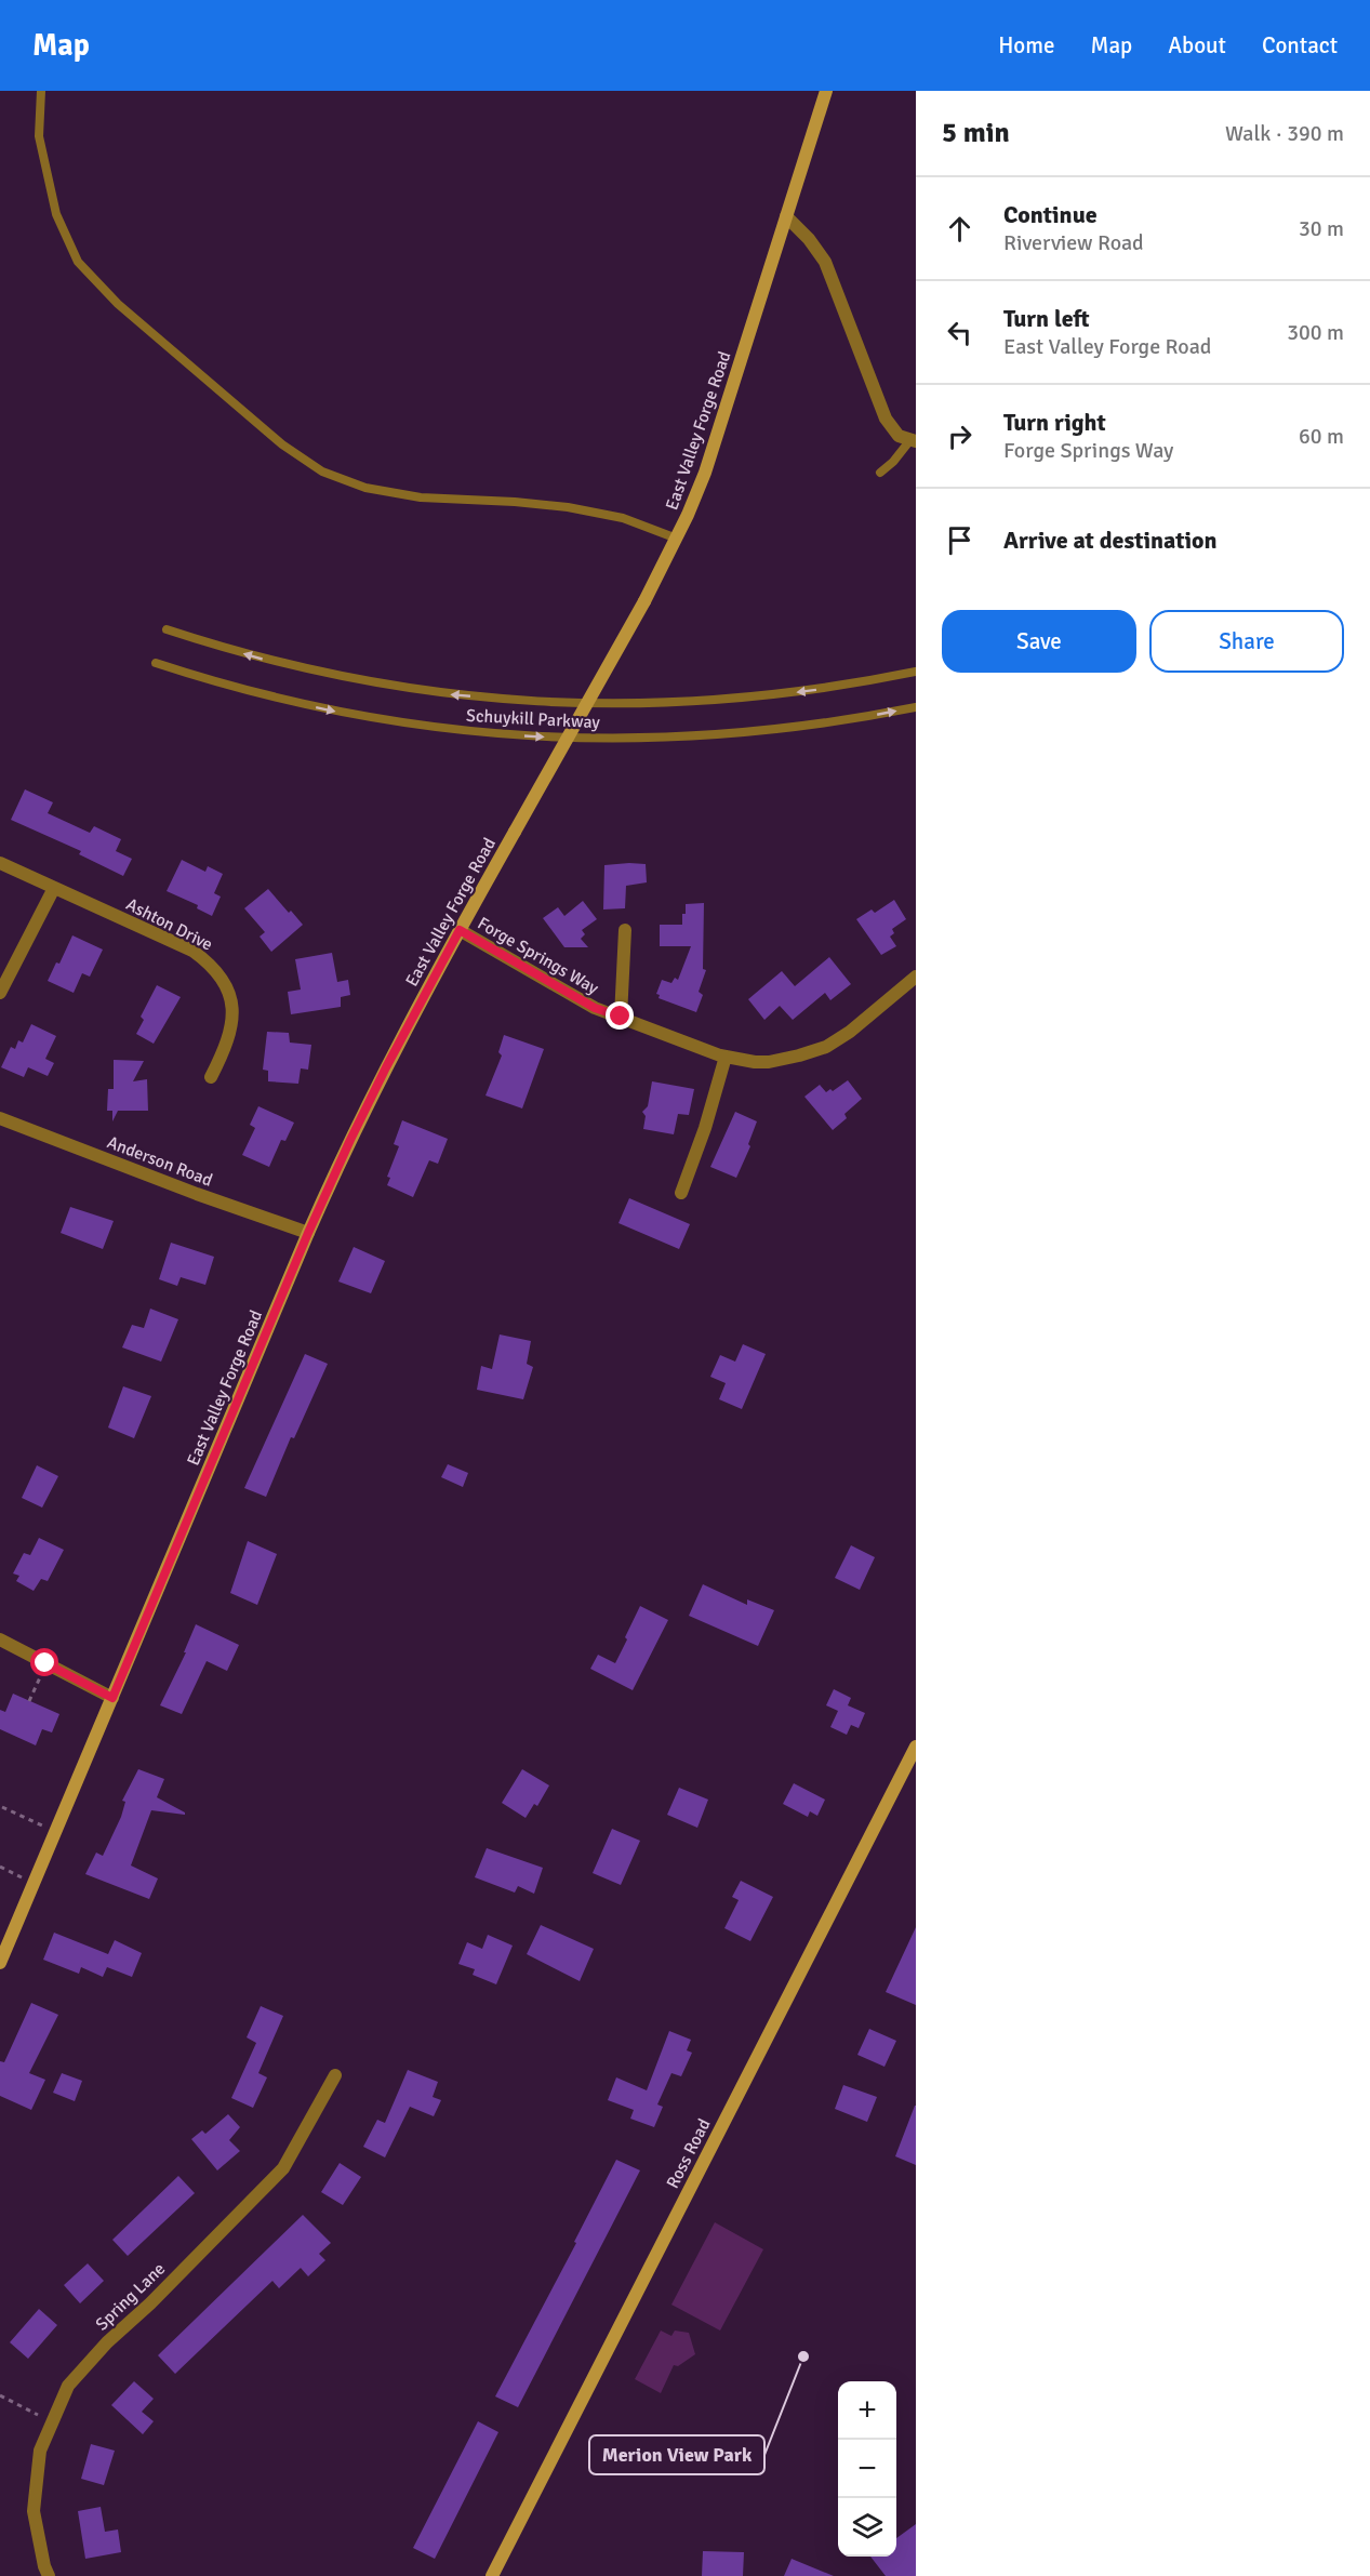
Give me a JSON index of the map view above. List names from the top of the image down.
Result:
{
  "streets": {
    "main road": ["East Valley Forge Road", "Ross Road"],
    "street": [
      "Ashton Drive",
      "Forge Springs Way",
      "Anderson Road",
      "Spring Lane"
    ],
    "lane": ["Schuykill Parkway"]
  },
  "crossings": [
    ["East Valley Forge Road", "Forge Springs Way"],
    ["East Valley Forge Road", "Anderson Road"]
  ],
  "places": ["Merion View Park"],
  "page": {
    "header": "Map",
    "nav": [
      "Home",
      "Map",
      "About",
      "Contact"
    ],
    "heading": ["5 min", "Walk · 390 m"],
    "list": [
      ["Continue", "Riverview Road", "30 m"],
      ["Turn left", "East Valley Forge Road", "300 m"],
      ["Turn right", "Forge Springs Way", "60 m"],
      "Arrive at destination"
    ],
    "buttons": ["Save", "Share"],
    "map_buttons": ["+", "−"]
  }
}
